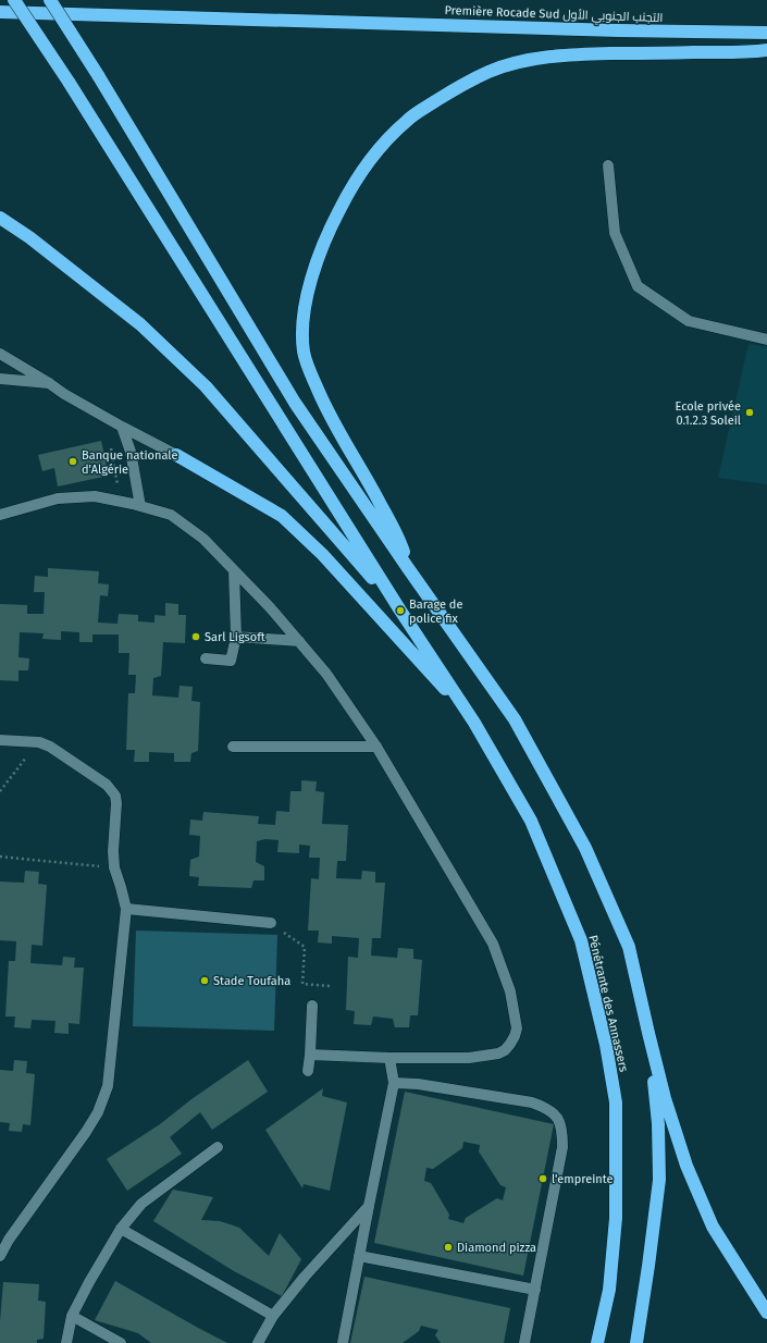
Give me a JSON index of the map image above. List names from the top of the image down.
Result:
{
  "streets": {
    "highway": ["Première Rocade Sud التجنب الجنوبي الأول", "Pénétrante des Annassers"]
  },
  "places": [
    "Ecole privée 0.1.2.3 Soleil",
    "Banque nationale d'Algérie",
    "Barage de police fix",
    "Sarl Ligsoft",
    "Stade Toufaha",
    "l'empreinte",
    "Diamond pizza"
  ]
}
